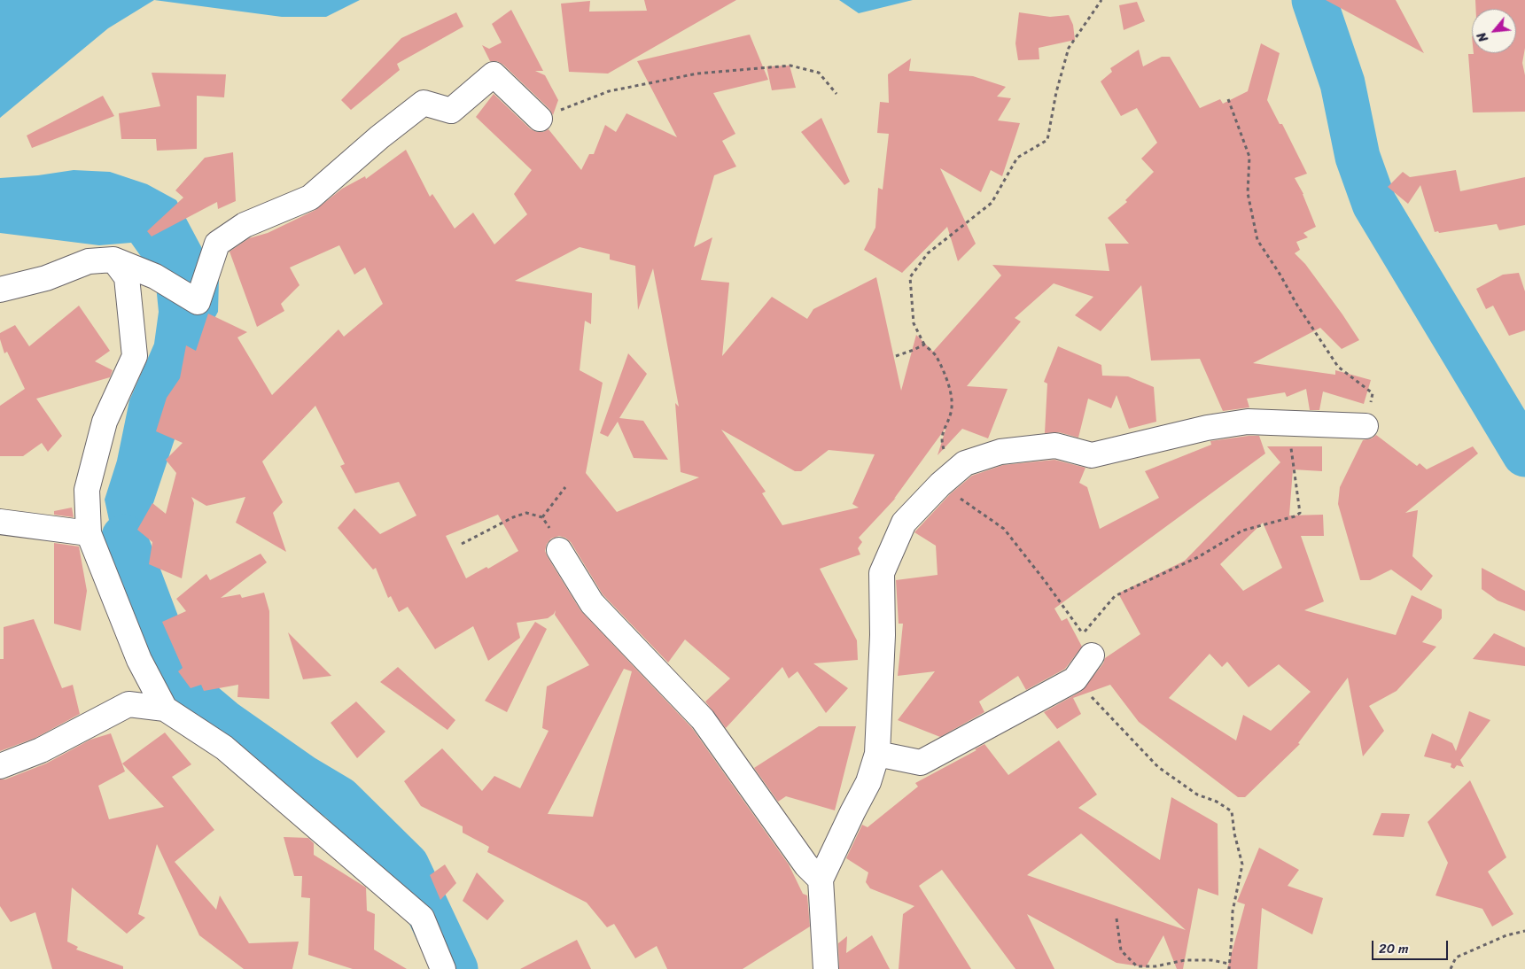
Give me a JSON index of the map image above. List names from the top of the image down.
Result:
{
  "scale_bar": "20 m",
  "north": "bottom left"
}
